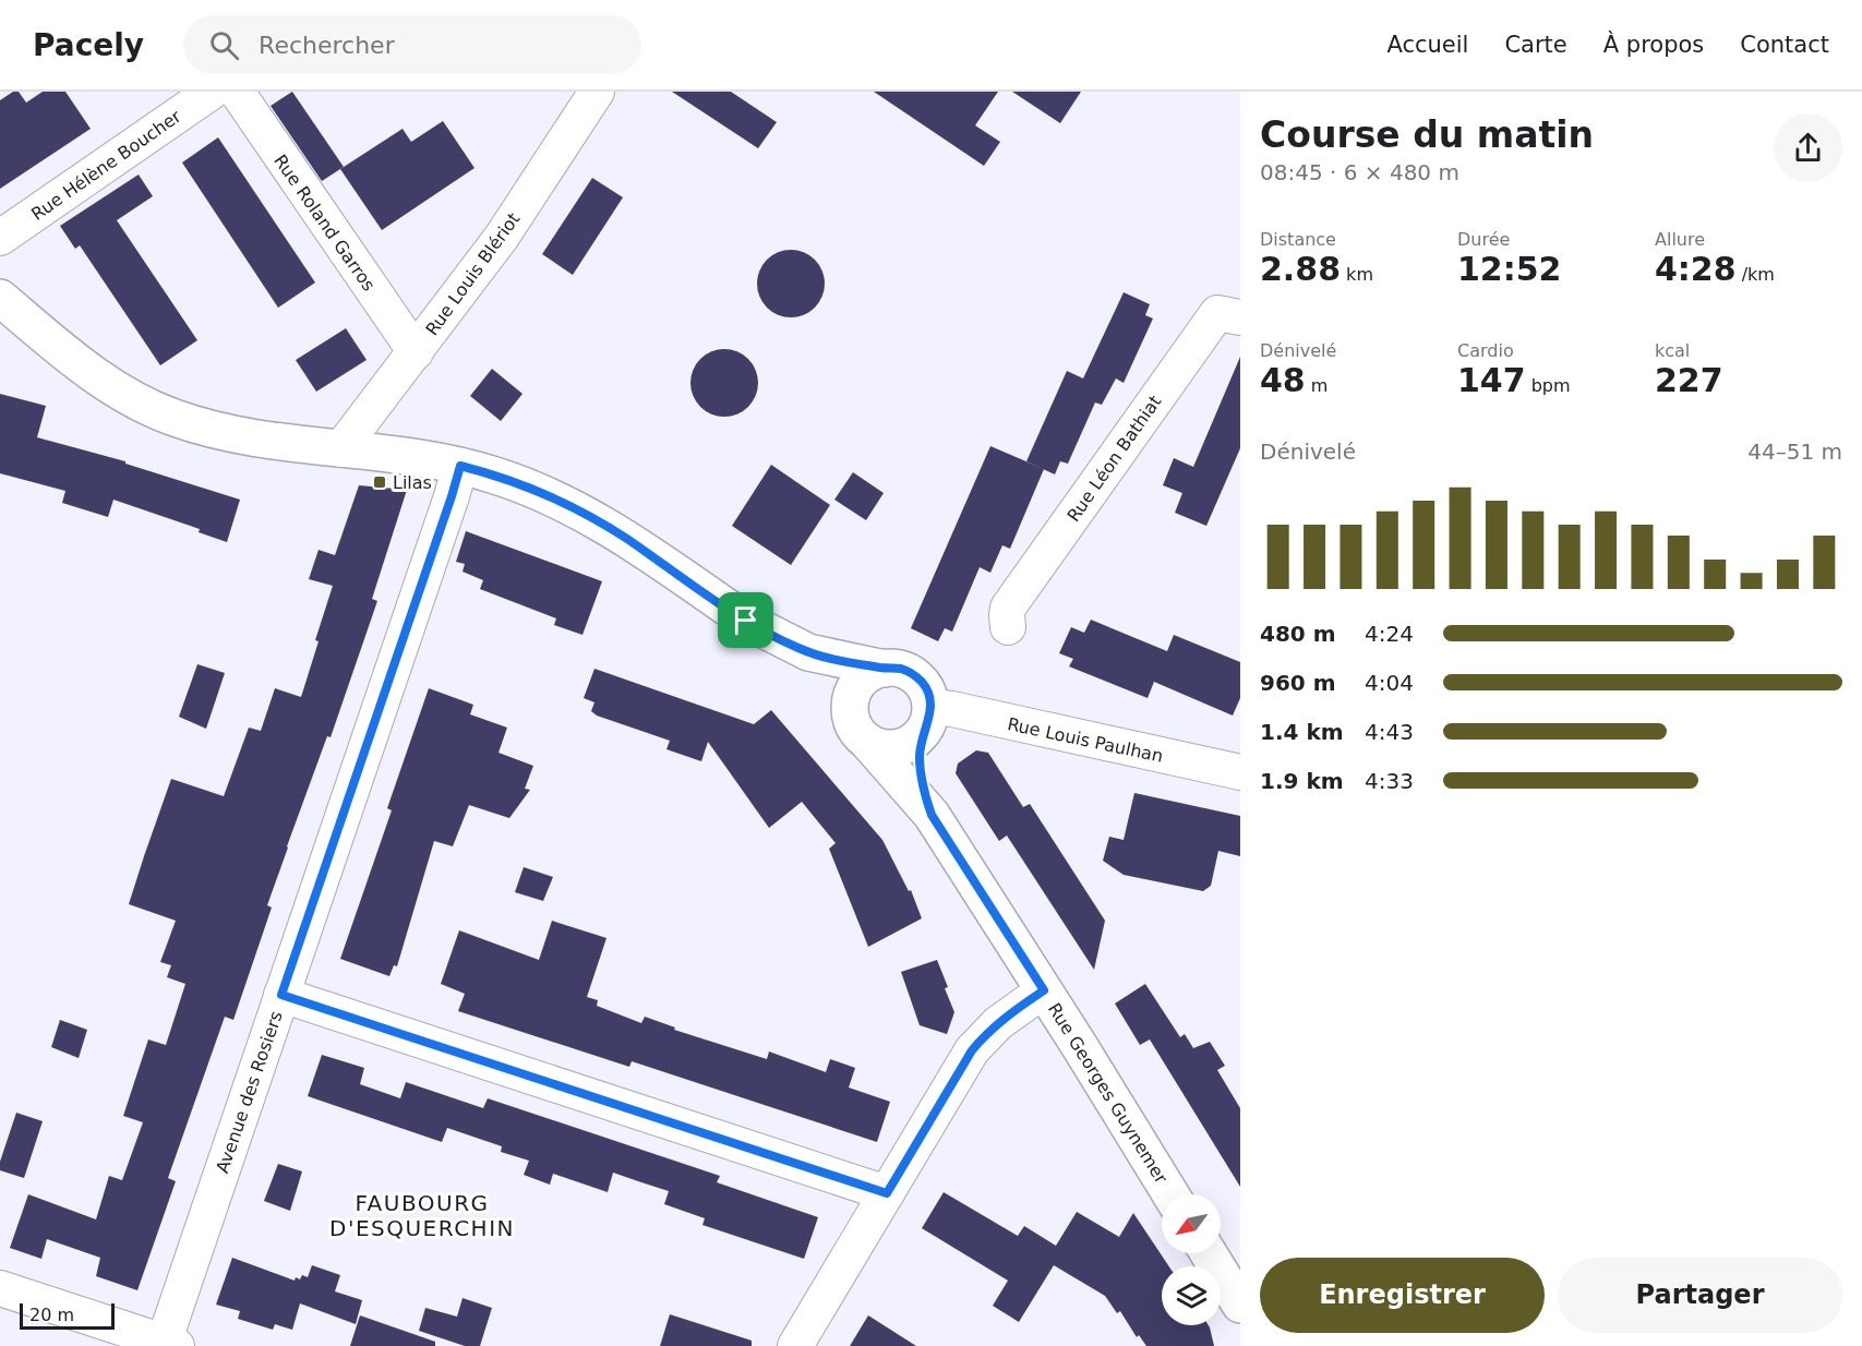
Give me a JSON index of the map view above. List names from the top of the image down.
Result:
{
  "streets": {
    "main road": ["Rue Georges Guynemer"],
    "street": [
      "Rue Hélène Boucher",
      "Rue Roland Garros",
      "Rue Louis Blériot",
      "Rue Léon Bathiat",
      "Rue Louis Paulhan",
      "Avenue des Rosiers"
    ]
  },
  "crossings": [
    ["Rue Roland Garros", "Rue Louis Blériot"],
    ["Rue Louis Blériot", "Rue Georges Guynemer"],
    ["Rue Louis Paulhan", "Rue Georges Guynemer"],
    ["Avenue des Rosiers", "Rue Georges Guynemer"]
  ],
  "districts": ["FAUBOURG D'ESQUERCHIN"],
  "places": {
    "transit": ["Lilas"]
  },
  "scale_bar": "20 m",
  "north": "bottom left",
  "page": {
    "header": "Pacely",
    "search": "Rechercher",
    "nav": [
      "Accueil",
      "Carte",
      "À propos",
      "Contact"
    ],
    "heading": ["Course du matin", "08:45 · 6 × 480 m"],
    "stats": [
      ["Distance", "2.88 km"],
      ["Durée", "12:52"],
      ["Allure", "4:28 /km"],
      ["Dénivelé", "48 m"],
      ["Cardio", "147 bpm"],
      ["kcal", "227"]
    ],
    "chart": ["Dénivelé", "44–51 m"],
    "list": [
      {
        "name": "480 m",
        "note": "4:24"
      },
      {
        "name": "960 m",
        "note": "4:04"
      },
      {
        "name": "1.4 km",
        "note": "4:43"
      },
      {
        "name": "1.9 km",
        "note": "4:33"
      }
    ],
    "buttons": ["Enregistrer", "Partager"],
    "scale": "20 m"
  }
}
